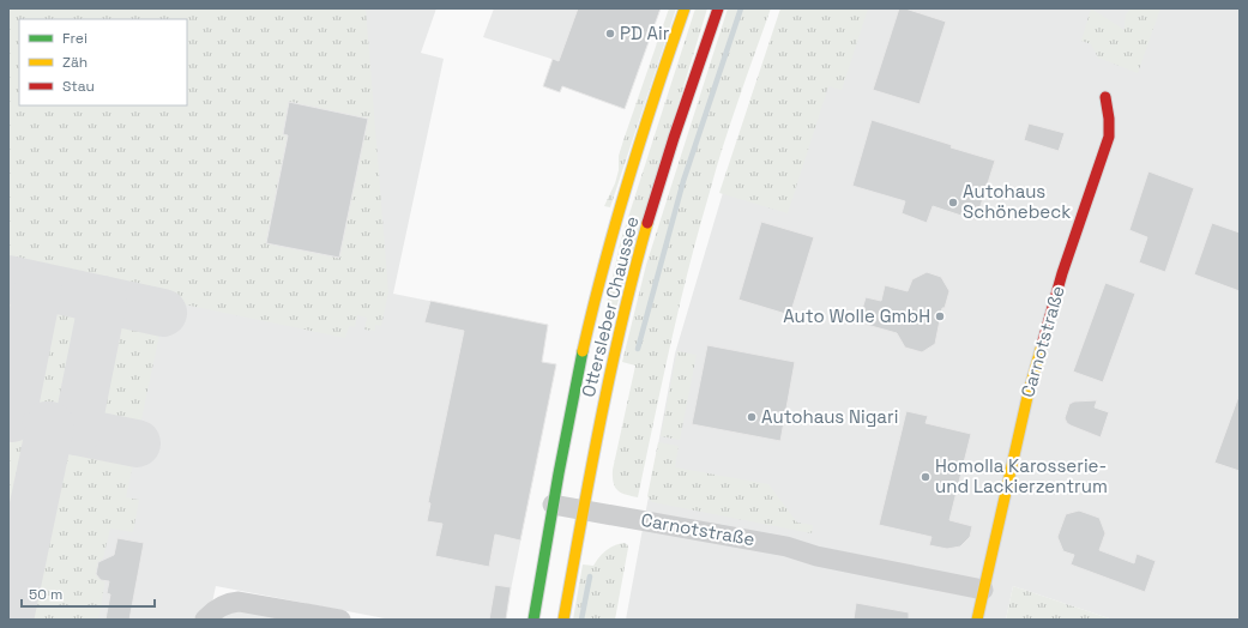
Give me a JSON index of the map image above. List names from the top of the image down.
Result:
{
  "streets": {
    "main road": ["Ottersleber Chaussee", "Carnotstraße"]
  },
  "crossings": [
    ["Ottersleber Chaussee", "Carnotstraße"]
  ],
  "places": [
    "PD Air",
    "Autohaus Schönebeck",
    "Auto Wolle GmbH",
    "Autohaus Nigari",
    "Homolla Karosserie- und Lackierzentrum"
  ],
  "legend": ["Frei", "Zäh", "Stau"],
  "scale_bar": "50 m"
}
